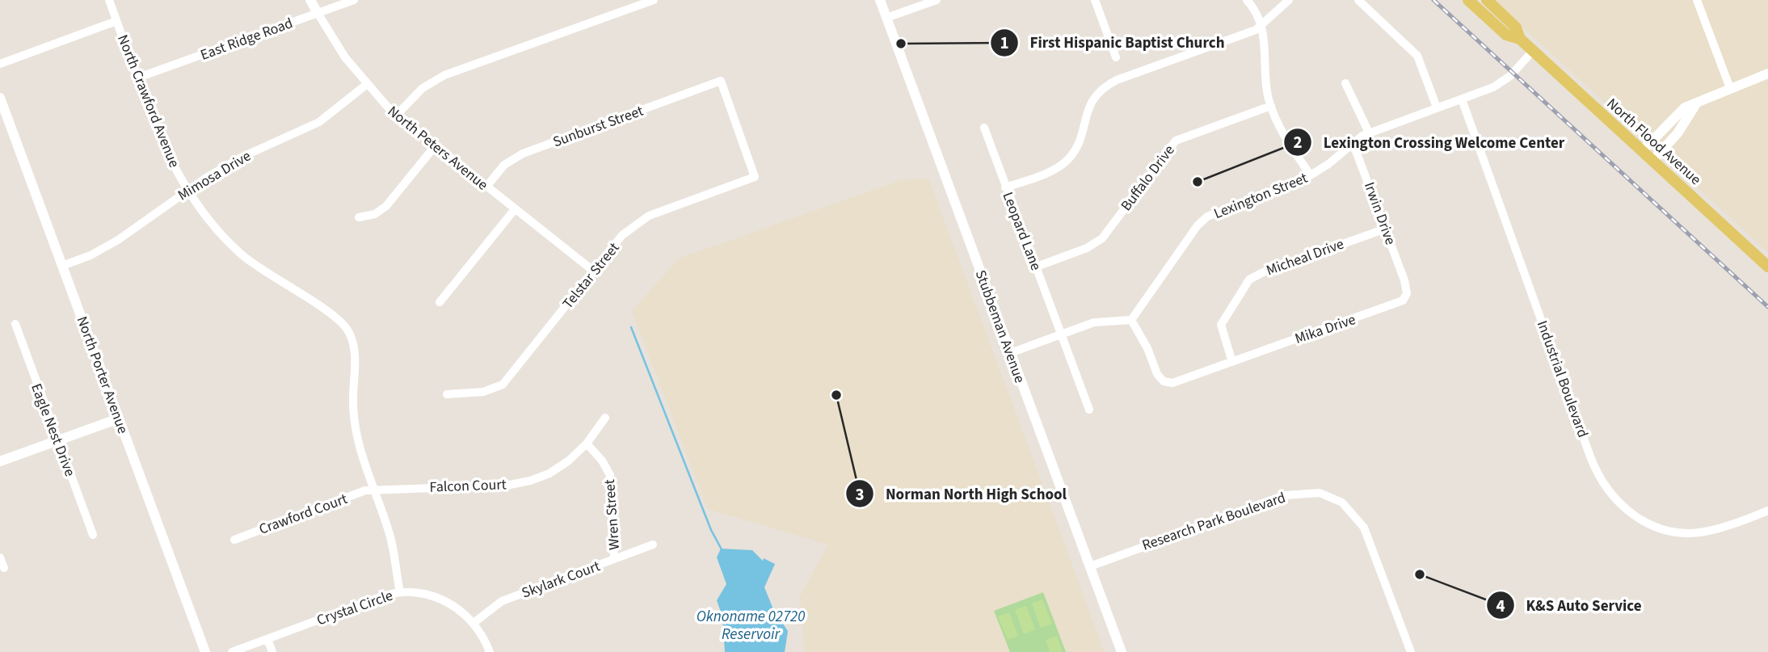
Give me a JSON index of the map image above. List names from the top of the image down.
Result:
{
  "streets": {
    "main road": ["North Flood Avenue"],
    "street": [
      "East Ridge Road",
      "North Crawford Avenue",
      "Sunburst Street",
      "North Peters Avenue",
      "Mimosa Drive",
      "Buffalo Drive",
      "Lexington Street",
      "Irwin Drive",
      "Leopard Lane",
      "Micheal Drive",
      "Telstar Street",
      "Stubbeman Avenue",
      "Mika Drive",
      "North Porter Avenue",
      "Industrial Boulevard",
      "Eagle Nest Drive",
      "Falcon Court",
      "Crawford Court",
      "Wren Street",
      "Research Park Boulevard",
      "Skylark Court",
      "Crystal Circle"
    ]
  },
  "crossings": [
    ["East Ridge Road", "North Crawford Avenue"],
    ["East Ridge Road", "North Peters Avenue"],
    ["North Crawford Avenue", "Mimosa Drive"],
    ["North Crawford Avenue", "Falcon Court"],
    ["North Crawford Avenue", "Crawford Court"],
    ["North Crawford Avenue", "Crystal Circle"],
    ["Sunburst Street", "North Peters Avenue"],
    ["Sunburst Street", "Telstar Street"],
    ["North Flood Avenue", "Lexington Street"],
    ["North Peters Avenue", "Mimosa Drive"],
    ["North Peters Avenue", "Telstar Street"],
    ["Mimosa Drive", "North Porter Avenue"],
    ["Buffalo Drive", "Leopard Lane"],
    ["Lexington Street", "Irwin Drive"],
    ["Lexington Street", "Mika Drive"],
    ["Lexington Street", "Industrial Boulevard"],
    ["Irwin Drive", "Micheal Drive"],
    ["Irwin Drive", "Mika Drive"],
    ["Micheal Drive", "Mika Drive"],
    ["Stubbeman Avenue", "Research Park Boulevard"],
    ["Falcon Court", "Crawford Court"],
    ["Falcon Court", "Wren Street"],
    ["Wren Street", "Skylark Court"],
    ["Skylark Court", "Crystal Circle"]
  ],
  "water": ["Oknoname 02720 Reservoir"],
  "places": [
    "First Hispanic Baptist Church",
    "Lexington Crossing Welcome Center",
    "Norman North High School",
    "K&S Auto Service"
  ]
}
